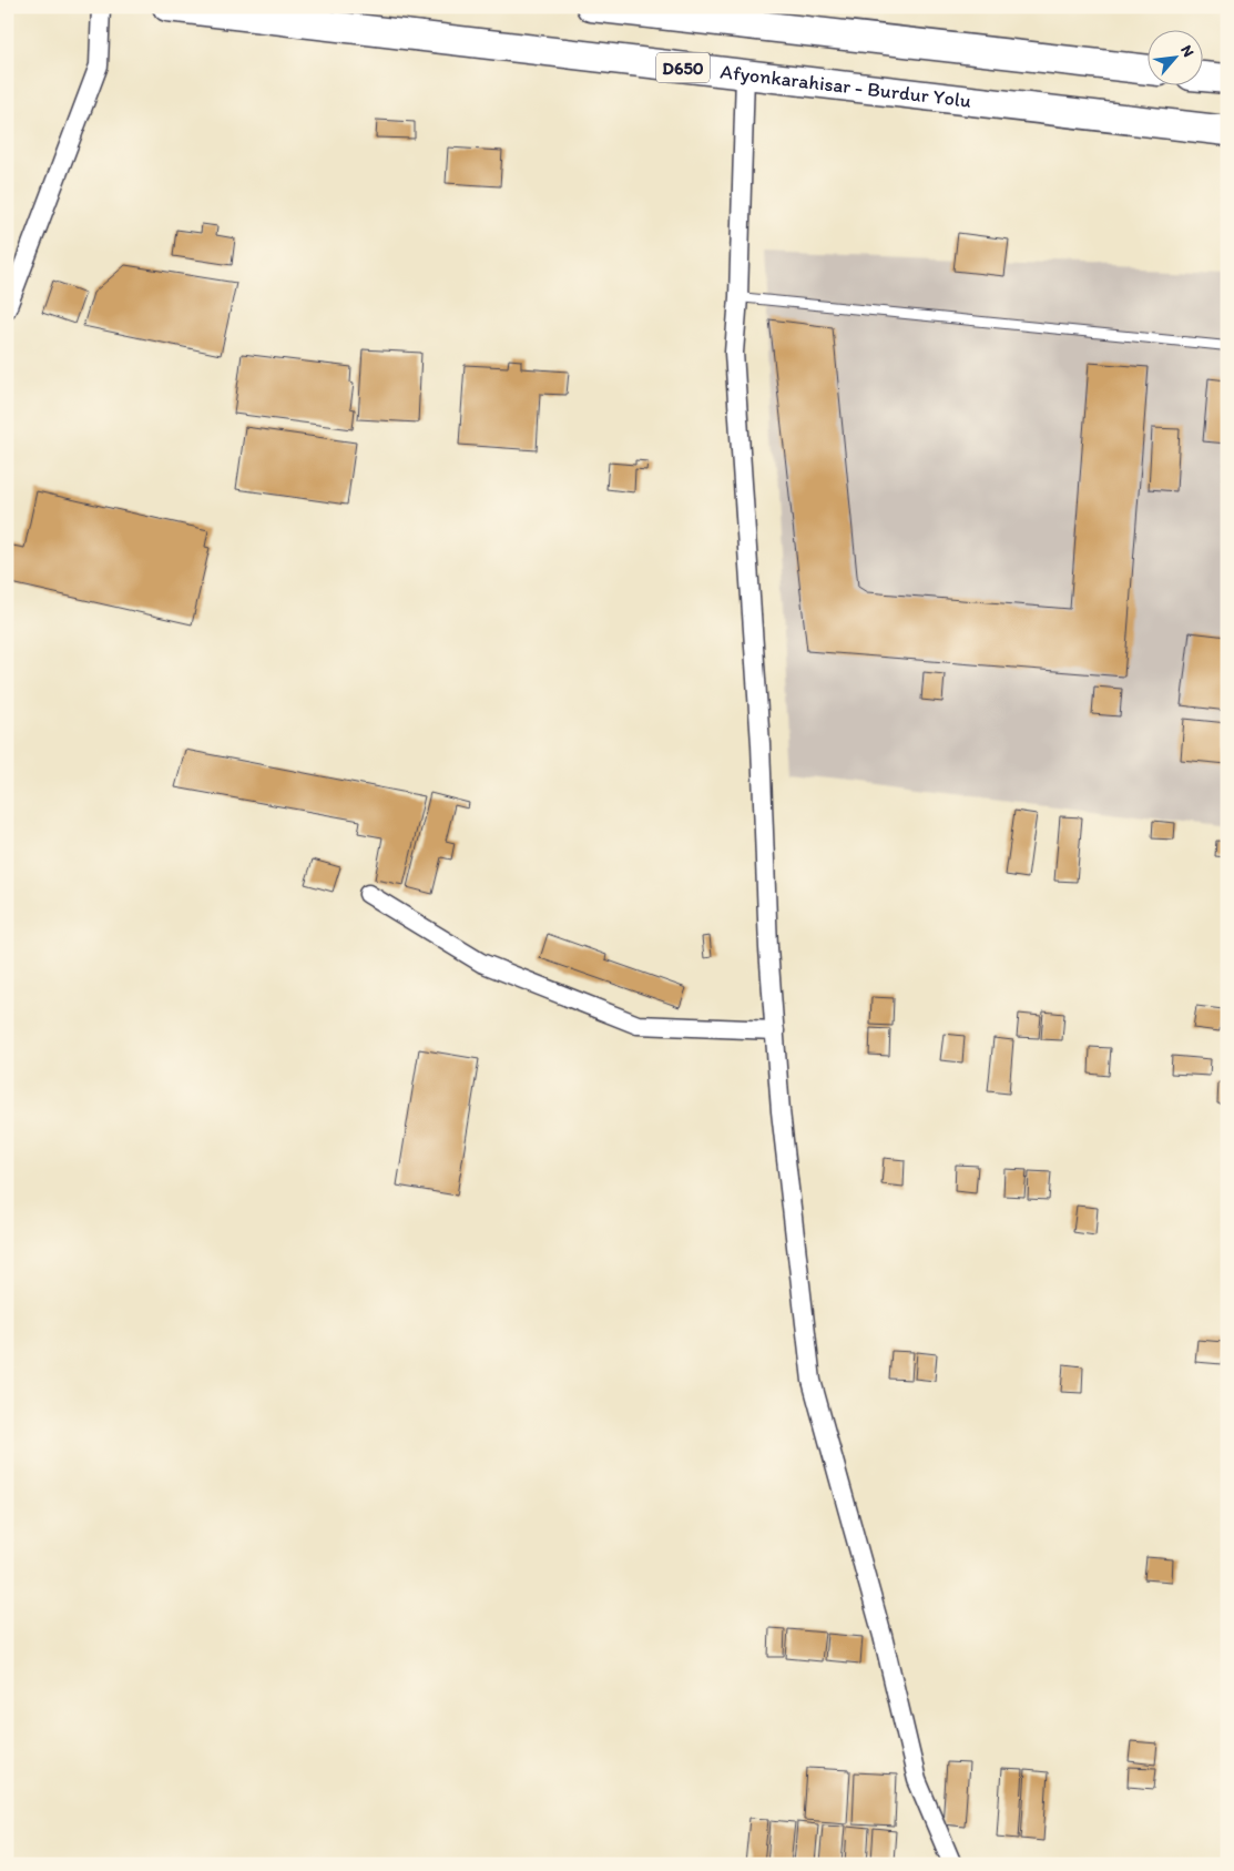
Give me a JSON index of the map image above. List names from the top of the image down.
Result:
{
  "streets": {
    "highway": ["D650", "Afyonkarahisar - Burdur Yolu"]
  },
  "north": "top right"
}
